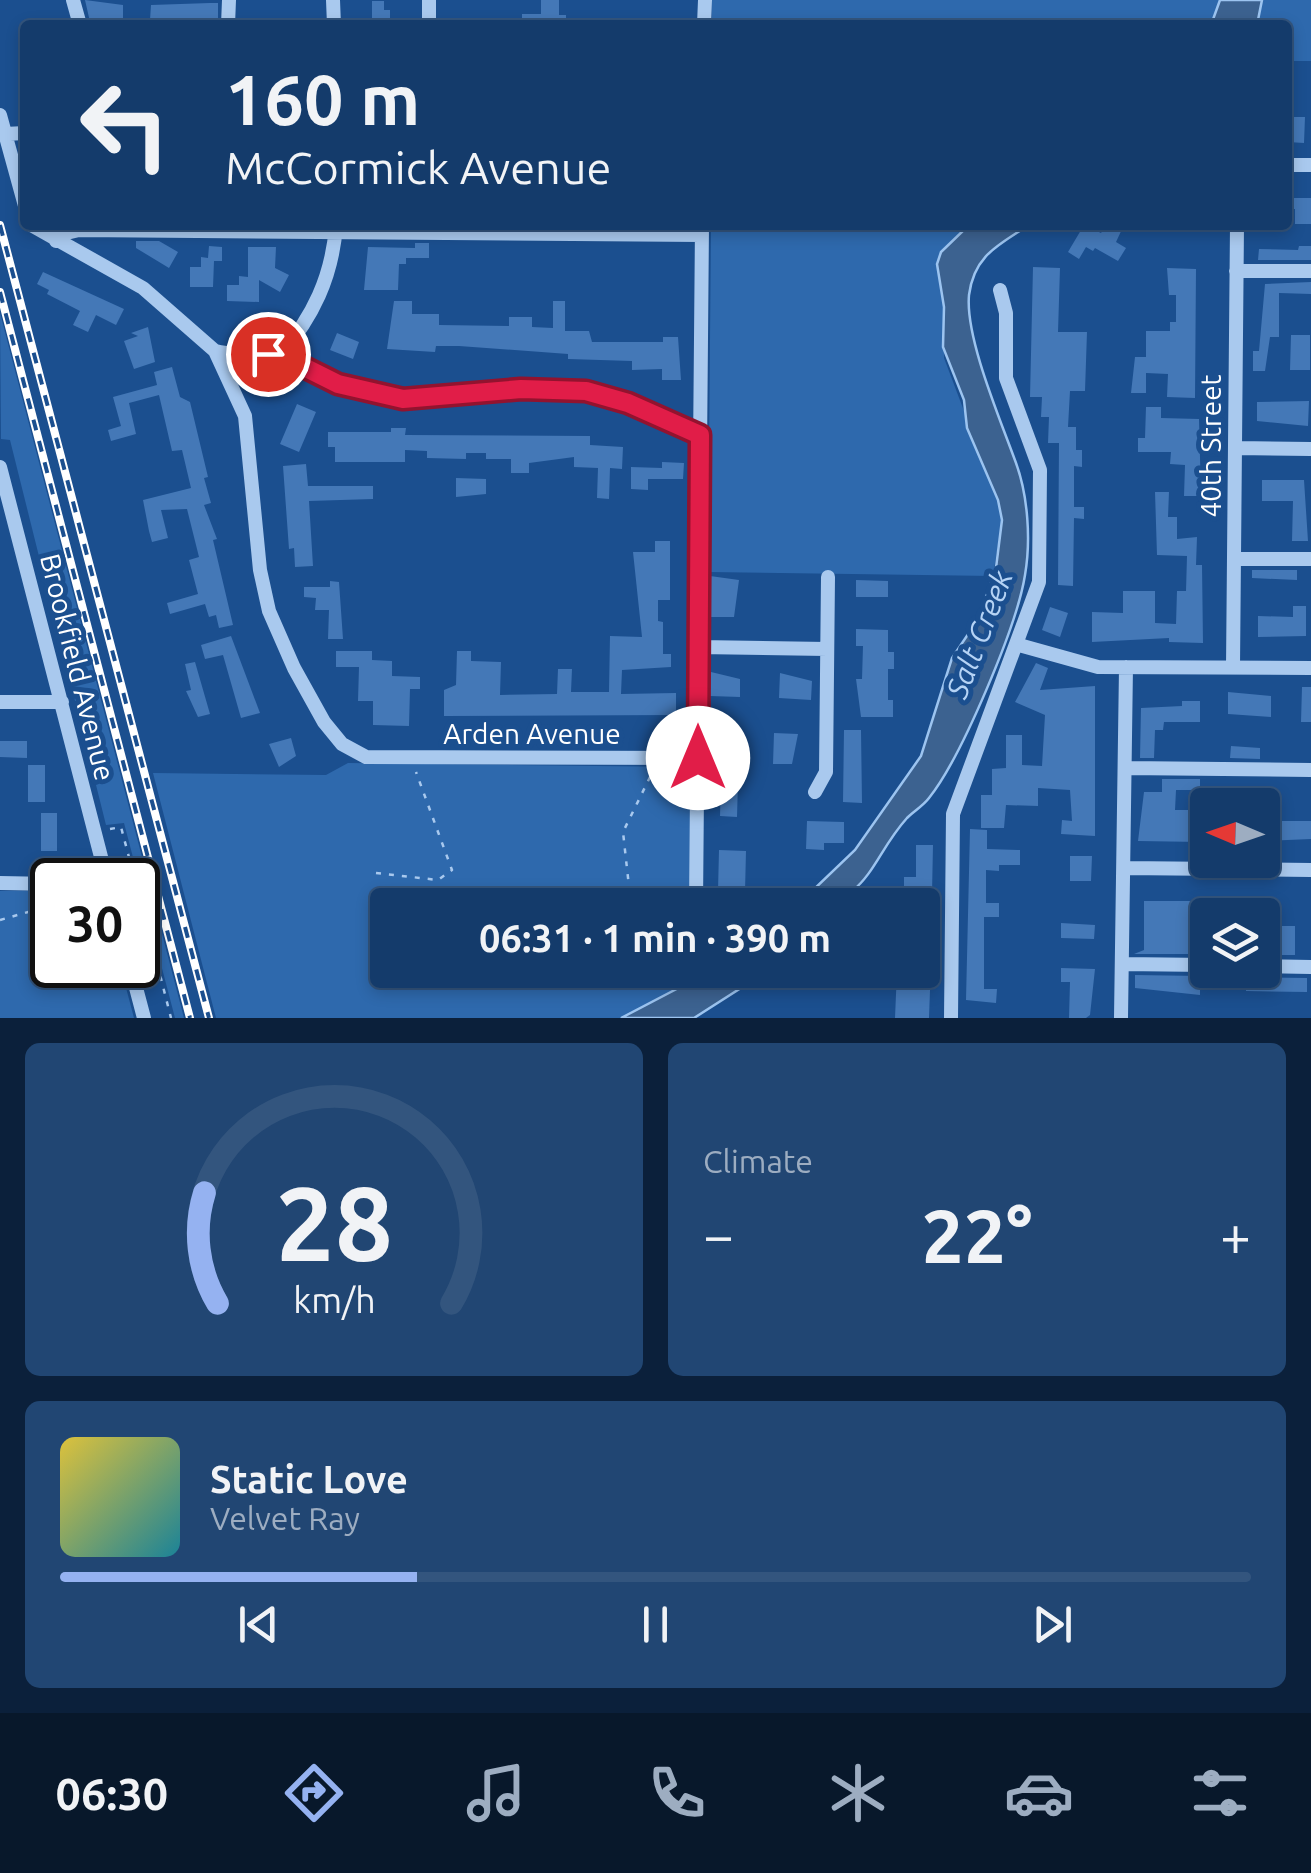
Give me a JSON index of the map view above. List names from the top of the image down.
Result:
{
  "streets": {
    "street": ["40th Street", "Brookfield Avenue", "Arden Avenue"]
  },
  "water": ["Salt Creek"],
  "north": "left",
  "page": {
    "turn": ["160 m", "McCormick Avenue"],
    "limit": "30",
    "trip": "06:31 · 1 min · 390 m",
    "tile": "Climate",
    "heat": ["−", "22°", "+"],
    "song": ["Static Love", "Velvet Ray"],
    "tabs": "06:30",
    "gauge": ["28", "km/h"]
  }
}
